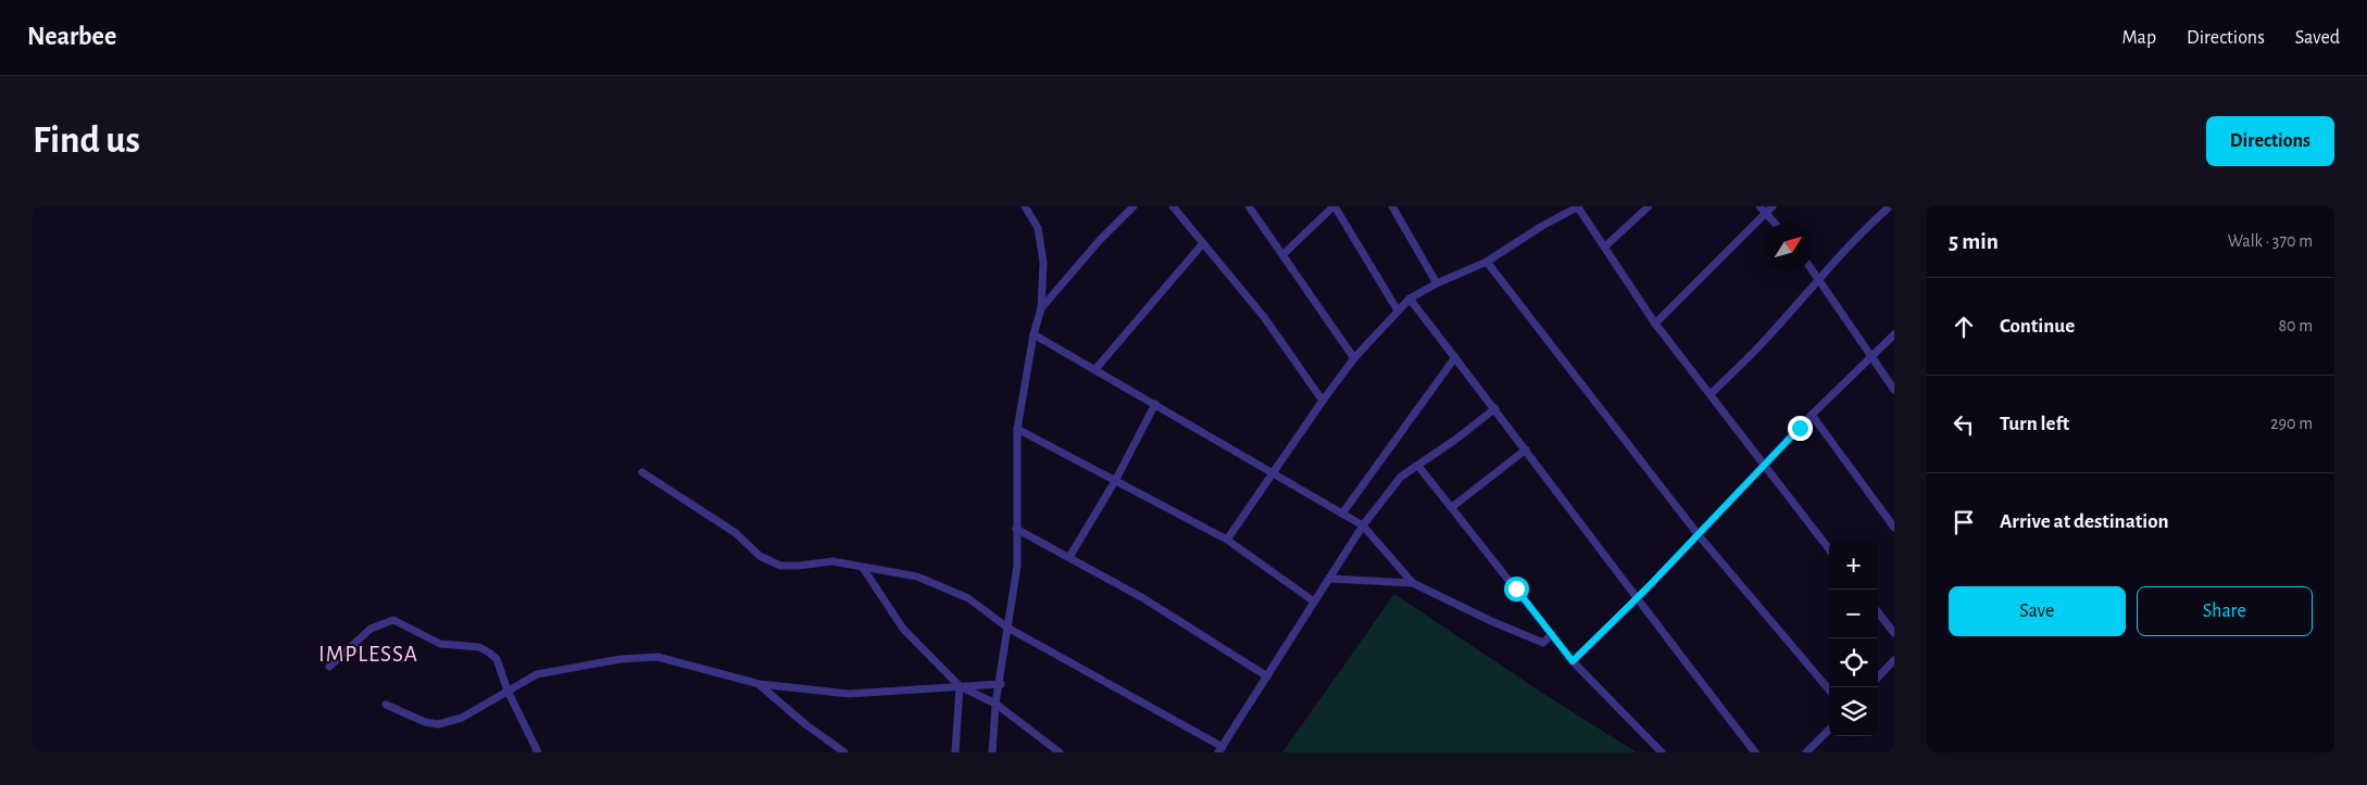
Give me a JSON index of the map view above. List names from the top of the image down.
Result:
{
  "districts": ["IMPLESSA"],
  "north": "top right",
  "page": {
    "header": "Nearbee",
    "nav": ["Map", "Directions", "Saved"],
    "buttons": [
      "Directions",
      ["Save", "Share"]
    ],
    "title": "Find us",
    "heading": ["5 min", "Walk · 370 m"],
    "list": [
      ["Continue", "80 m"],
      ["Turn left", "290 m"],
      "Arrive at destination"
    ],
    "map_buttons": ["+", "−"]
  }
}
